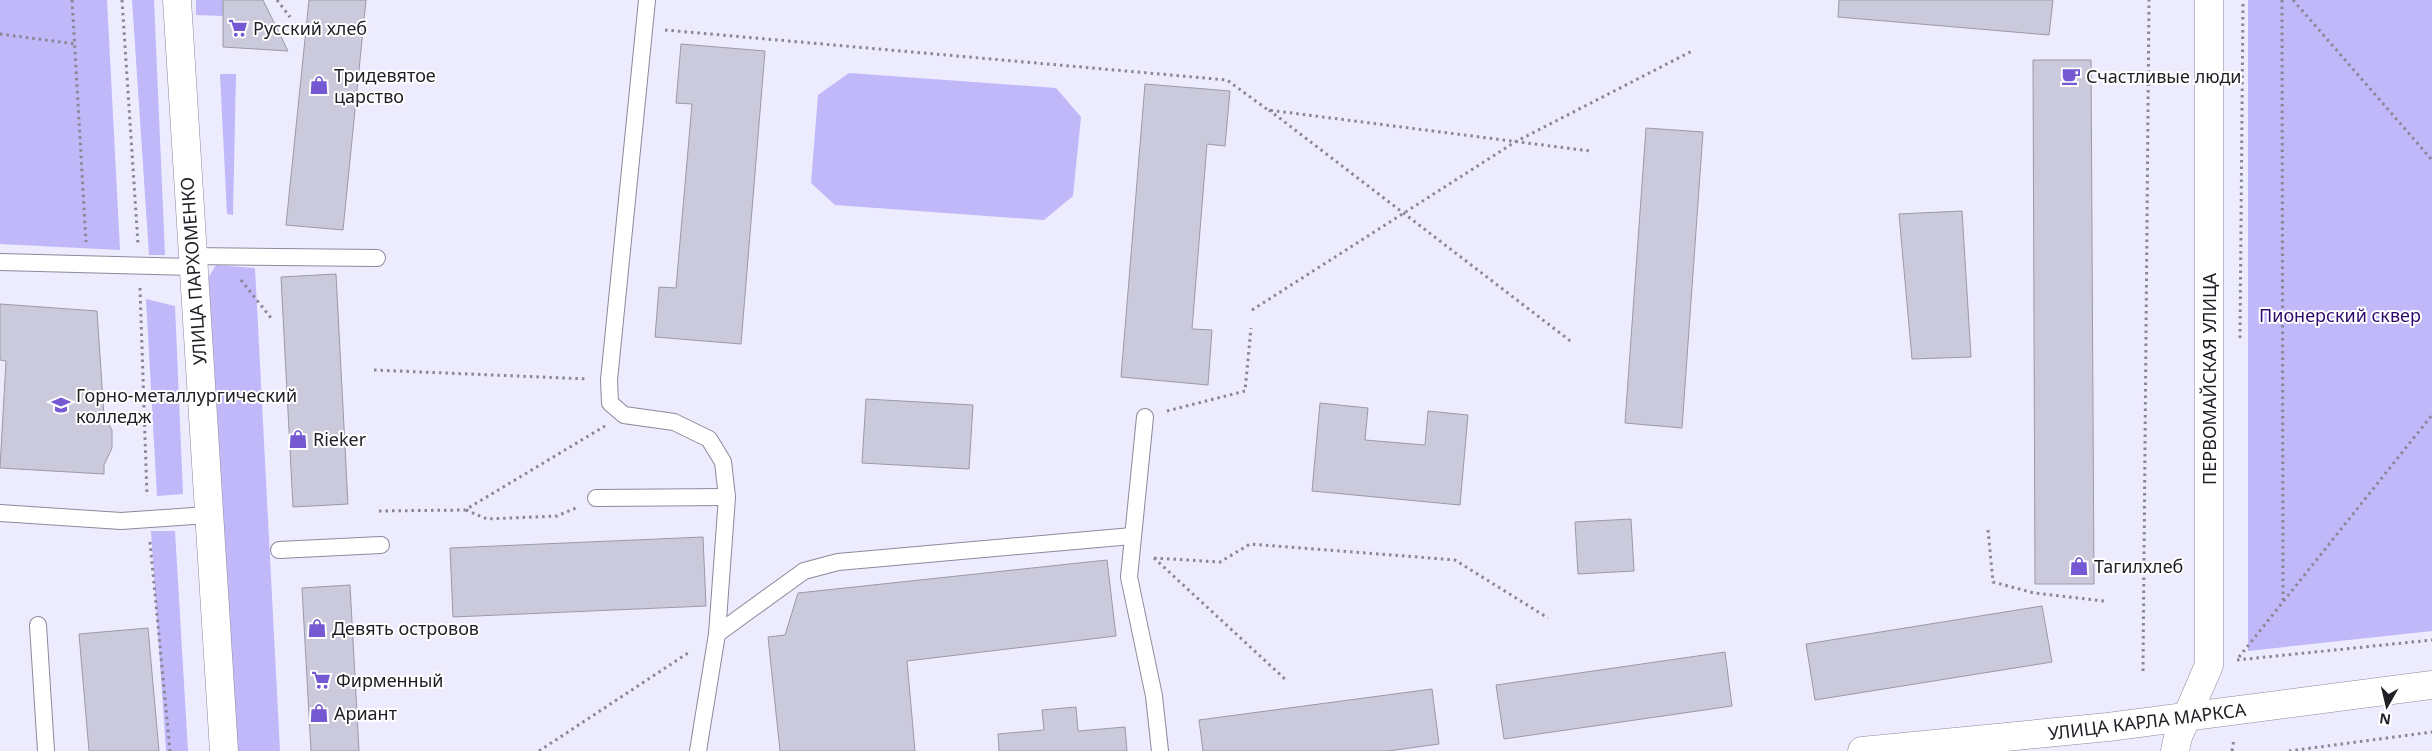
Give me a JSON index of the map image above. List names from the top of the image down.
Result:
{
  "streets": {
    "street": ["УЛИЦА ПАРХОМЕНКО", "ПЕРВОМАЙСКАЯ УЛИЦА", "УЛИЦА КАРЛА МАРКСА"]
  },
  "crossings": [
    ["ПЕРВОМАЙСКАЯ УЛИЦА", "УЛИЦА КАРЛА МАРКСА"]
  ],
  "parks": ["Пионерский сквер"],
  "places": {
    "supermarket": ["Русский хлеб", "Фирменный"],
    "cafe": ["Счастливые люди"],
    "shop": [
      "Тридевятое царство",
      "Rieker",
      "Тагилхлеб",
      "Девять островов",
      "Ариант"
    ],
    "school or university": ["Горно-металлургический колледж"]
  },
  "north": "bottom"
}
